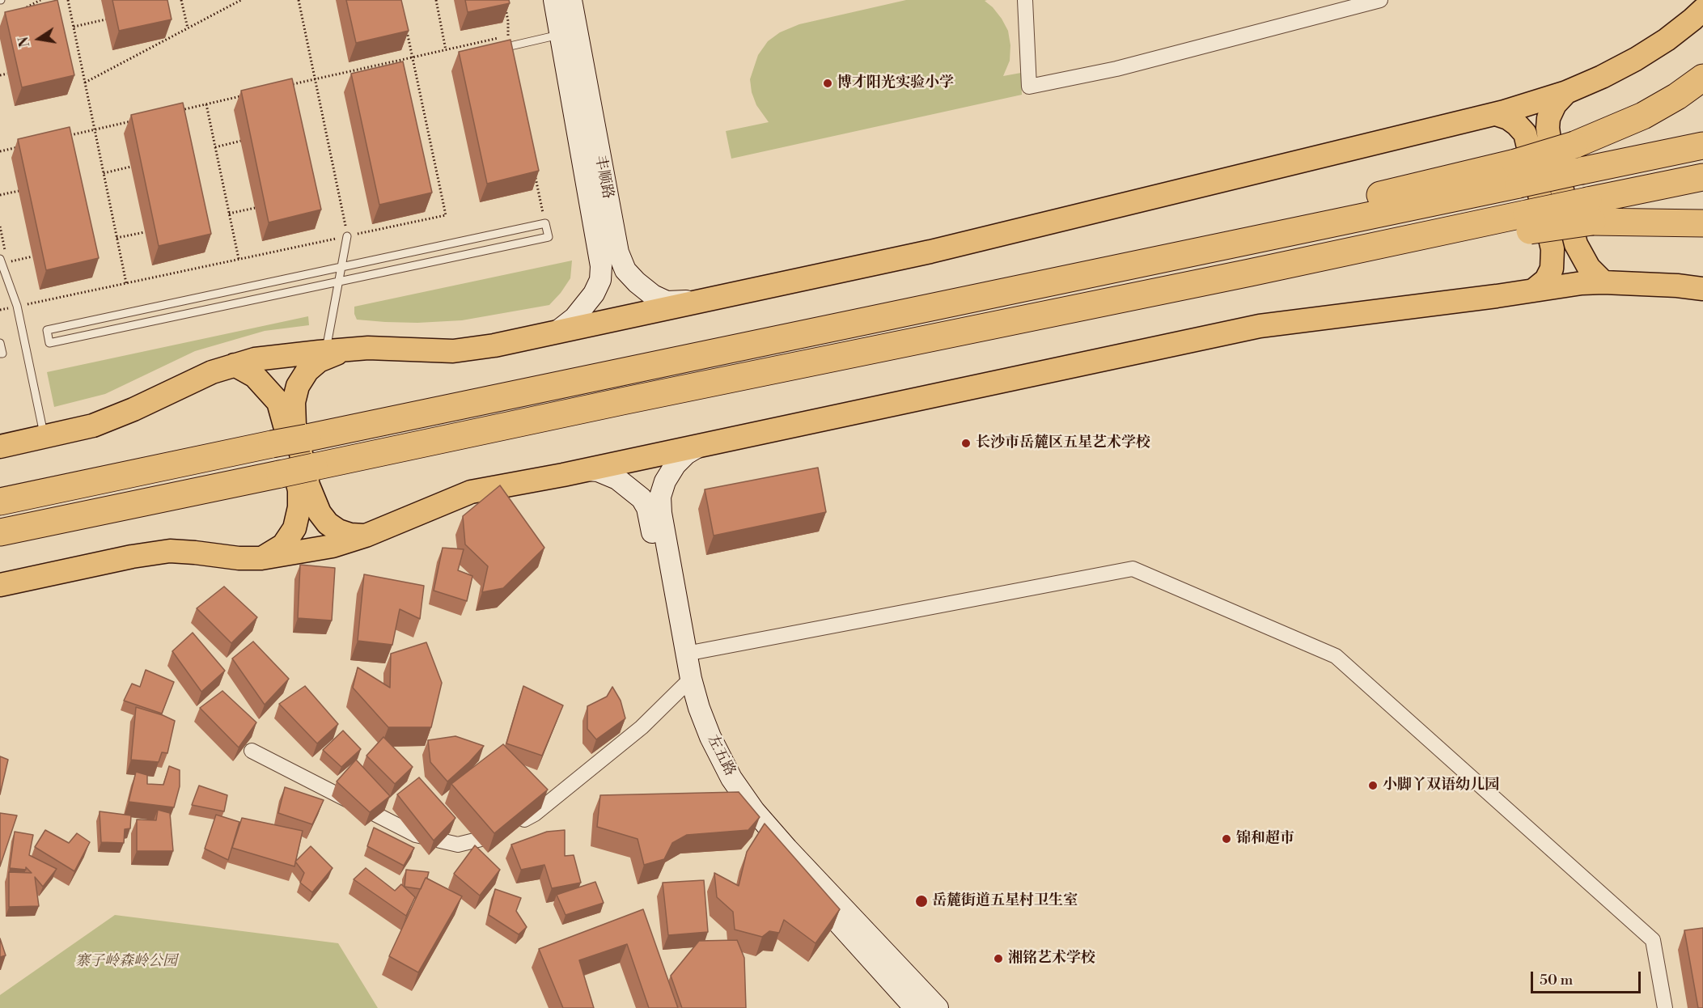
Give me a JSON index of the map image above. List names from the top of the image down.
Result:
{
  "streets": {
    "main road": ["丰顺路", "左五路"]
  },
  "parks": ["寨子岭森岭公园"],
  "places": [
    "博才阳光实验小学",
    "长沙市岳麓区五星艺术学校",
    "小脚丫双语幼儿园",
    "锦和超市",
    "岳麓街道五星村卫生室",
    "湘铭艺术学校"
  ],
  "scale_bar": "50 m",
  "north": "left"
}
